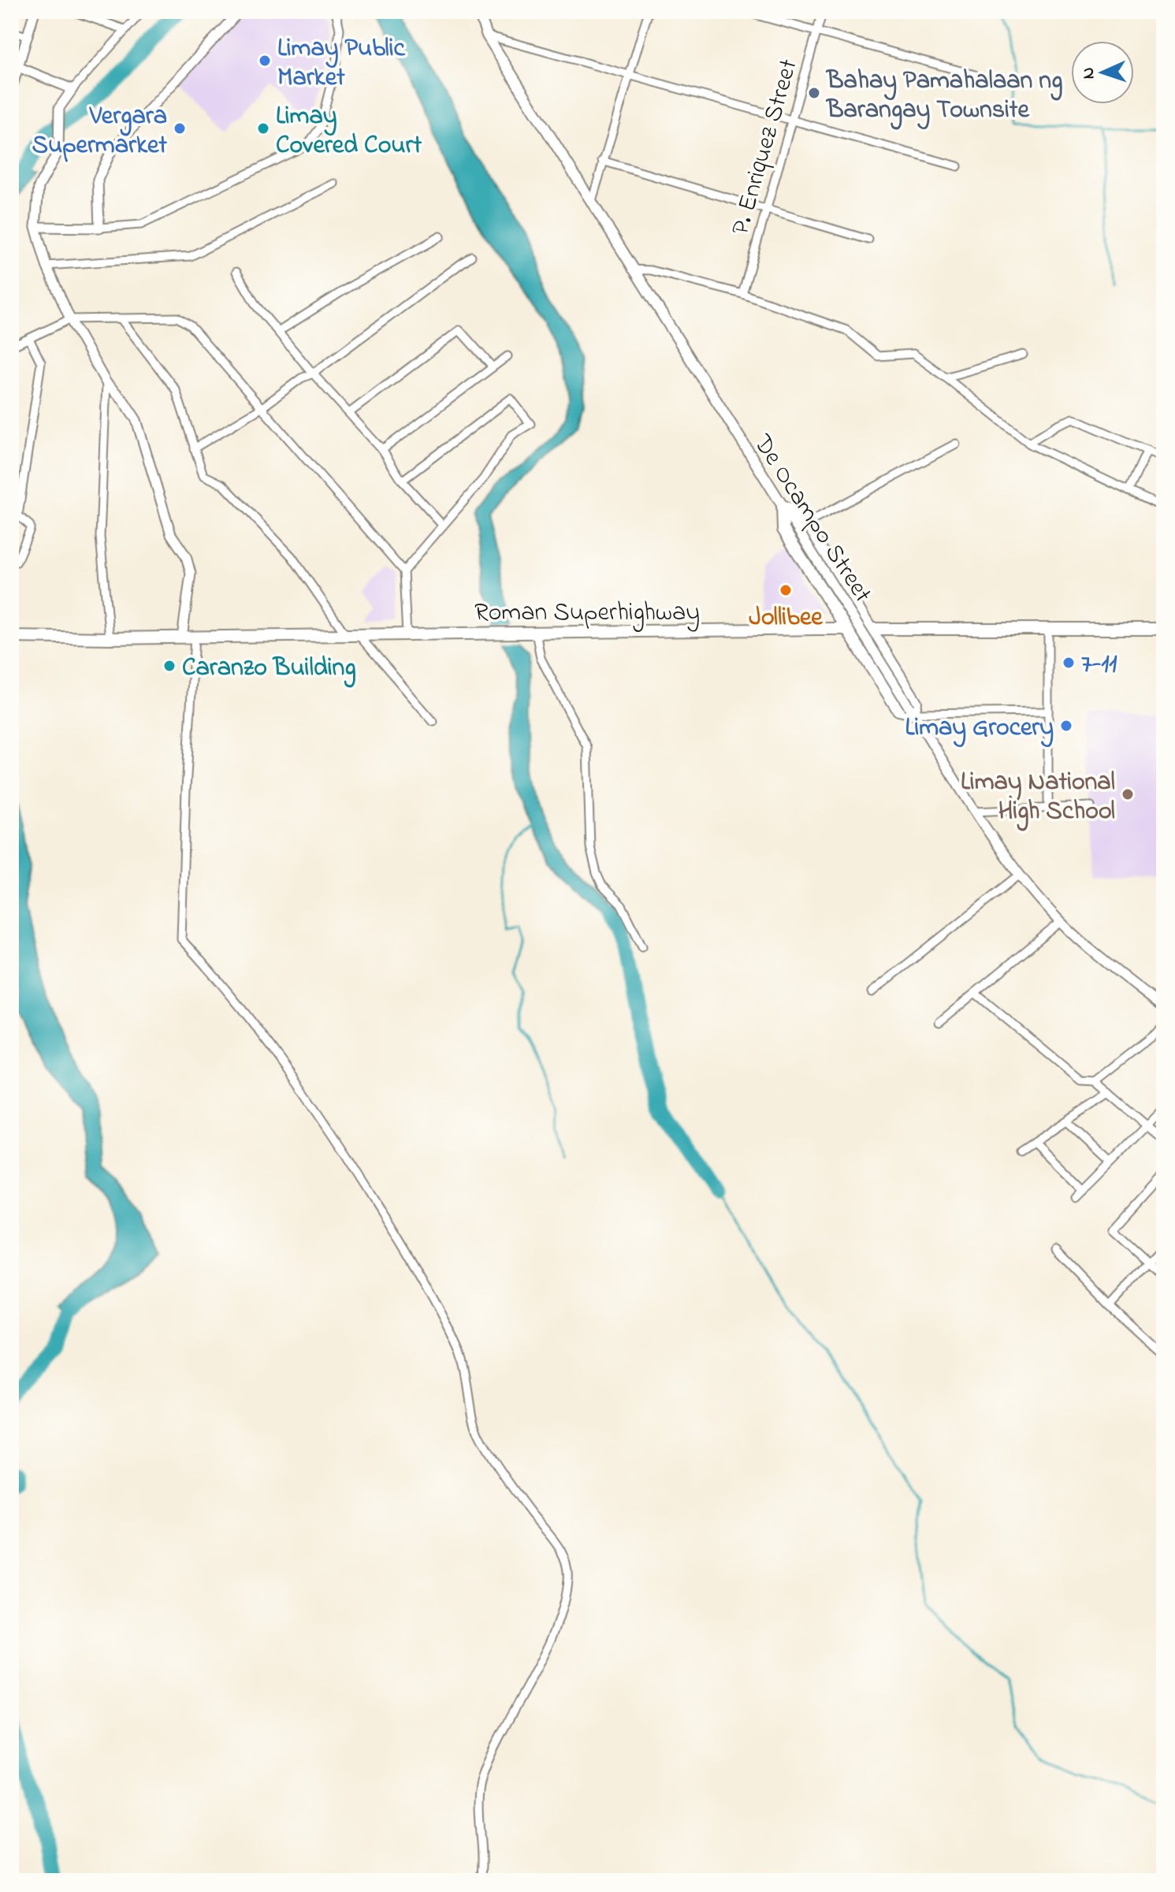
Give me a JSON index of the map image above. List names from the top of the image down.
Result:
{
  "streets": {
    "main road": ["De Ocampo Street", "Roman Superhighway"],
    "street": ["P. Enriquez Street"]
  },
  "places": [
    "Limay Public Market",
    "Bahay Pamahalaan ng Barangay Townsite",
    "Vergara Supermarket",
    "Limay Covered Court",
    "Jollibee",
    "7-11",
    "Caranzo Building",
    "Limay Grocery",
    "Limay National High School"
  ],
  "north": "left"
}
